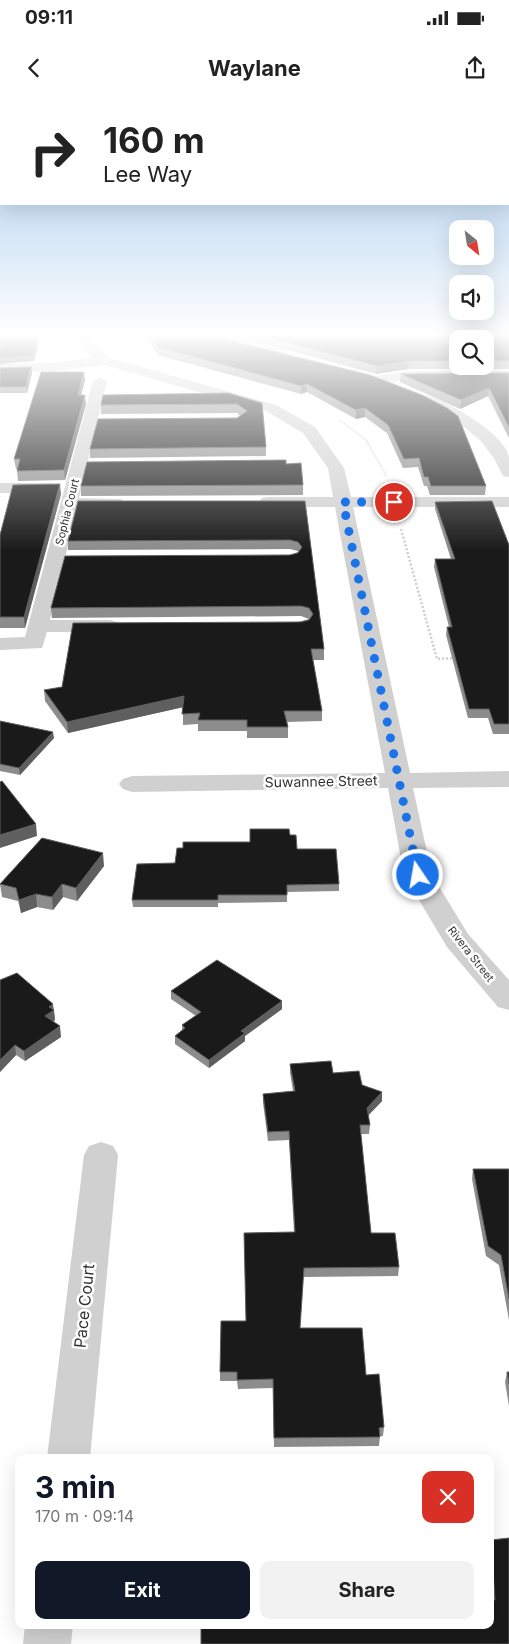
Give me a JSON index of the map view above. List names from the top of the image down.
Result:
{
  "streets": {
    "street": [
      "Sophia Court",
      "Suwannee Street",
      "Rivera Street",
      "Pace Court"
    ]
  },
  "crossings": [
    ["Suwannee Street", "Rivera Street"]
  ],
  "north": "bottom right",
  "page": {
    "status": "09:11",
    "header": "Waylane",
    "turn": ["160 m", "Lee Way"],
    "heading": ["3 min", "170 m · 09:14"],
    "buttons": ["Exit", "Share"]
  }
}
